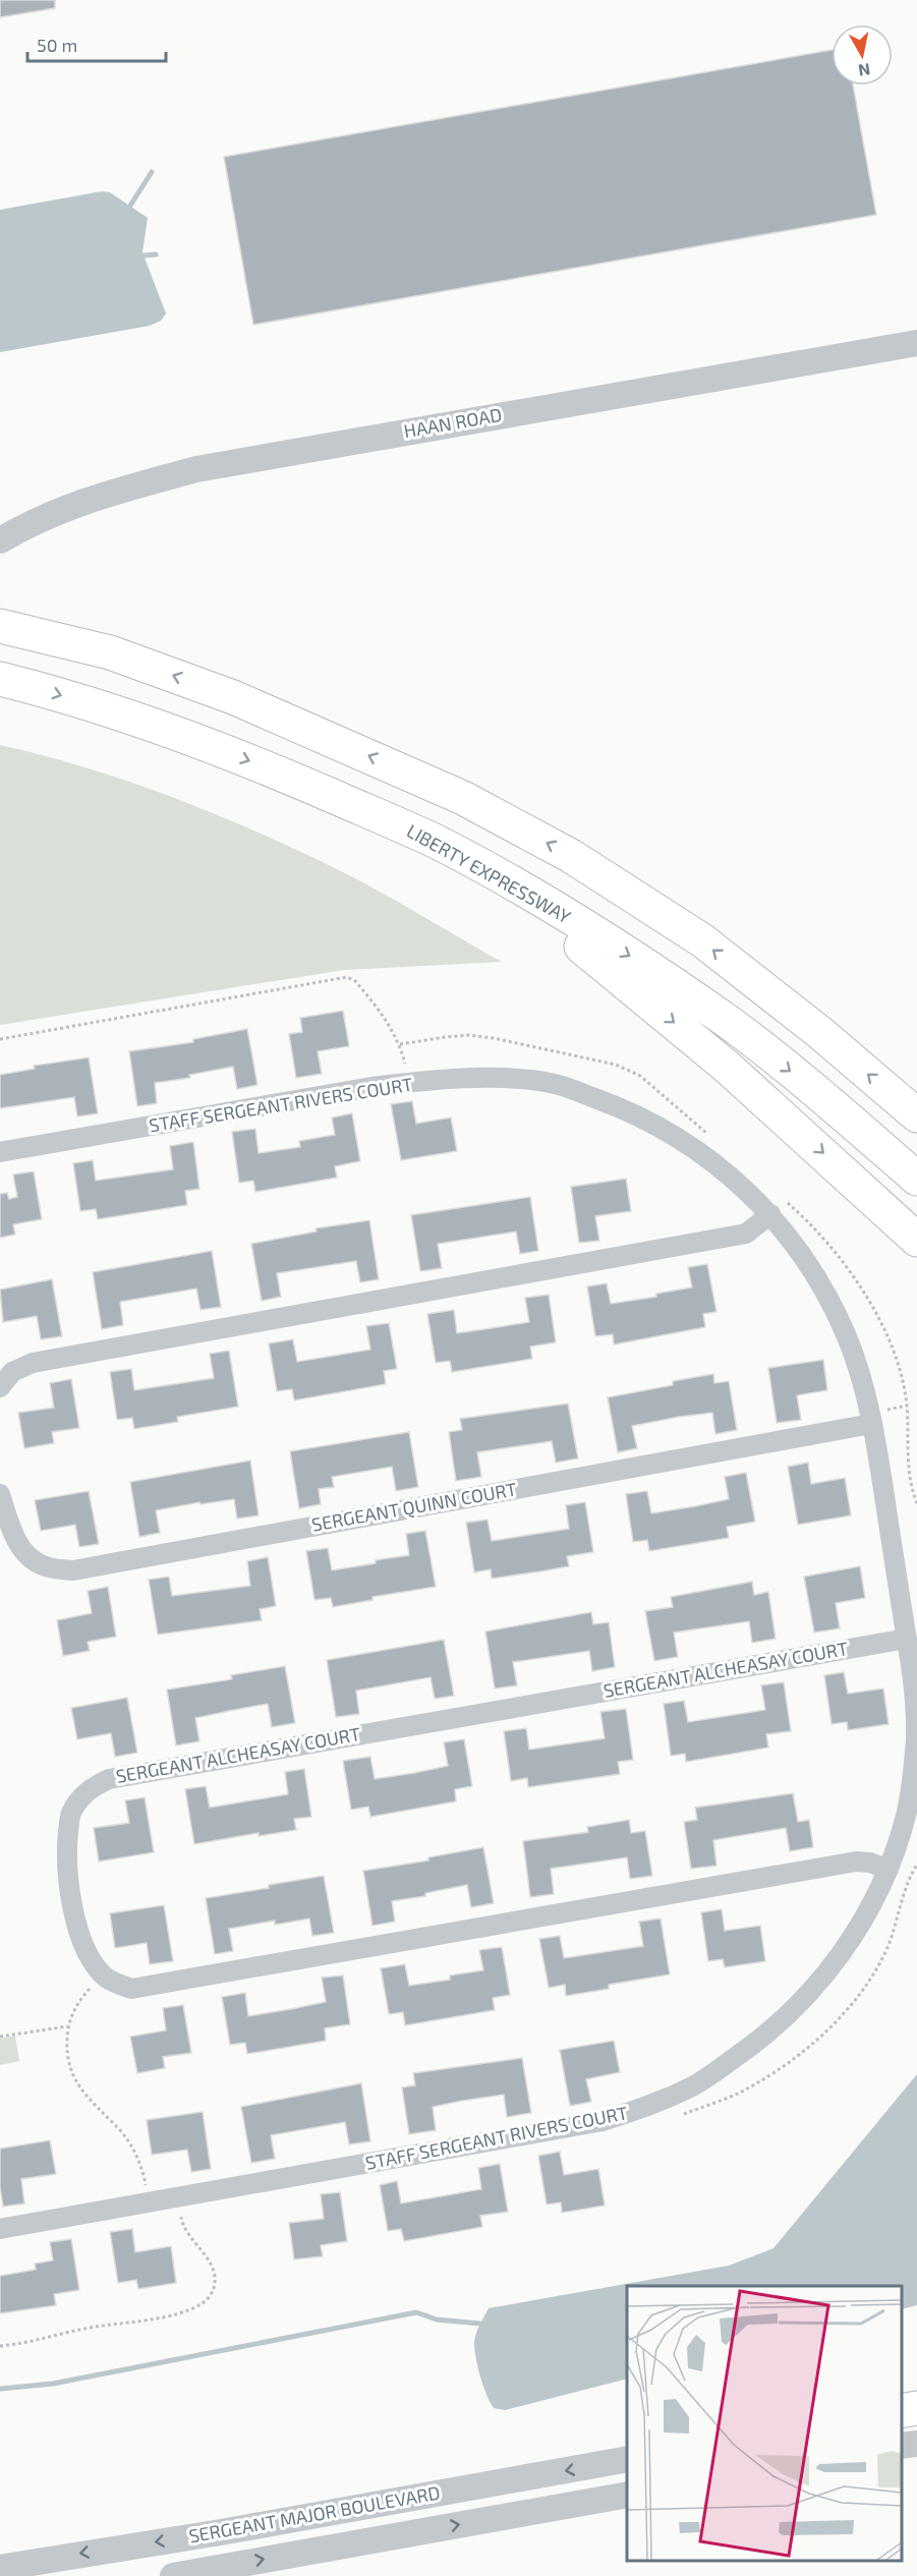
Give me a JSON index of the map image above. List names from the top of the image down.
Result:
{
  "streets": {
    "highway": ["LIBERTY EXPRESSWAY"],
    "street": [
      "HAAN ROAD",
      "STAFF SERGEANT RIVERS COURT",
      "SERGEANT QUINN COURT",
      "SERGEANT ALCHEASAY COURT",
      "SERGEANT MAJOR BOULEVARD"
    ]
  },
  "crossings": [
    ["STAFF SERGEANT RIVERS COURT", "SERGEANT QUINN COURT"],
    ["STAFF SERGEANT RIVERS COURT", "SERGEANT ALCHEASAY COURT"]
  ],
  "scale_bar": "50 m",
  "north": "bottom"
}
